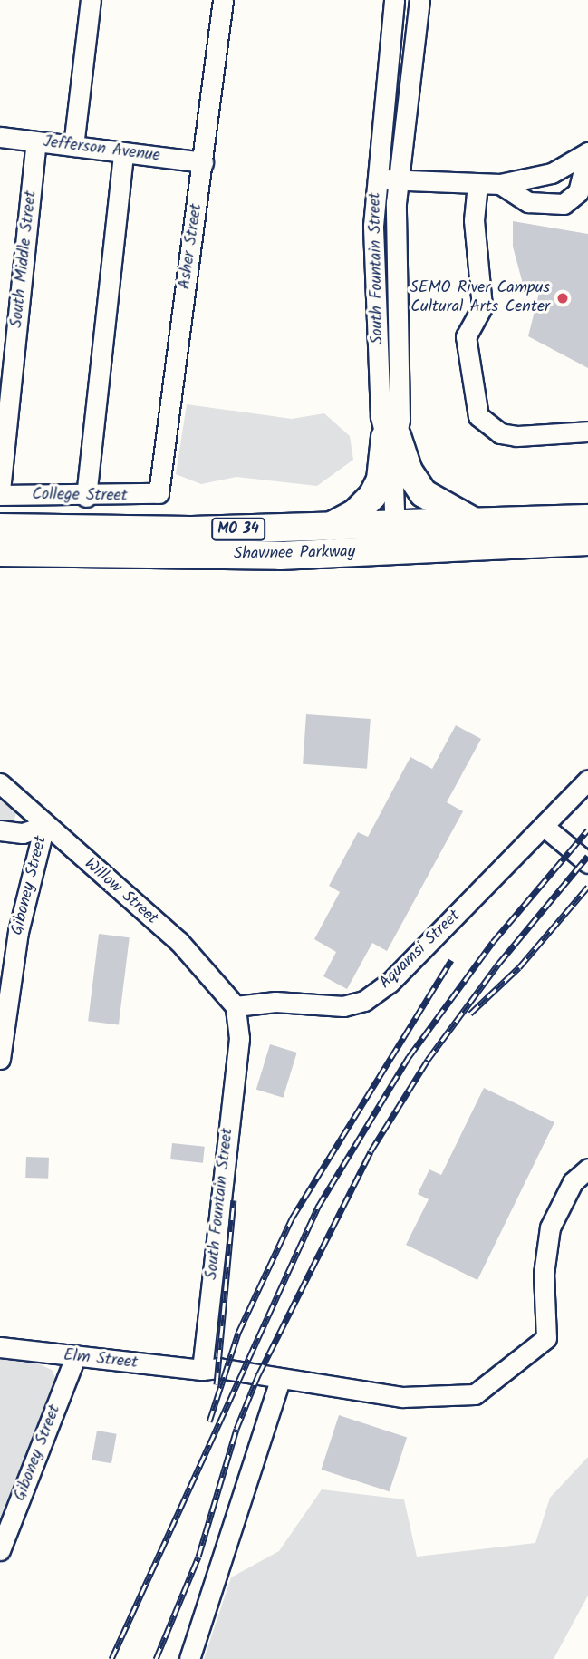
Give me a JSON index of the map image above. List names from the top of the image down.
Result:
{
  "streets": {
    "highway": ["MO 34", "Shawnee Parkway"],
    "street": [
      "Jefferson Avenue",
      "Asher Street",
      "South Middle Street",
      "South Fountain Street",
      "College Street",
      "Giboney Street",
      "Willow Street",
      "Aquamsi Street",
      "Elm Street"
    ]
  },
  "crossings": [
    ["Jefferson Avenue", "Asher Street"],
    ["Jefferson Avenue", "South Middle Street"],
    ["Asher Street", "College Street"],
    ["South Fountain Street", "Shawnee Parkway"],
    ["South Fountain Street", "Willow Street"],
    ["South Fountain Street", "Aquamsi Street"],
    ["South Fountain Street", "Elm Street"],
    ["Giboney Street", "Willow Street"],
    ["Giboney Street", "Elm Street"],
    ["Willow Street", "Aquamsi Street"]
  ],
  "places": ["SEMO River Campus Cultural Arts Center"]
}
